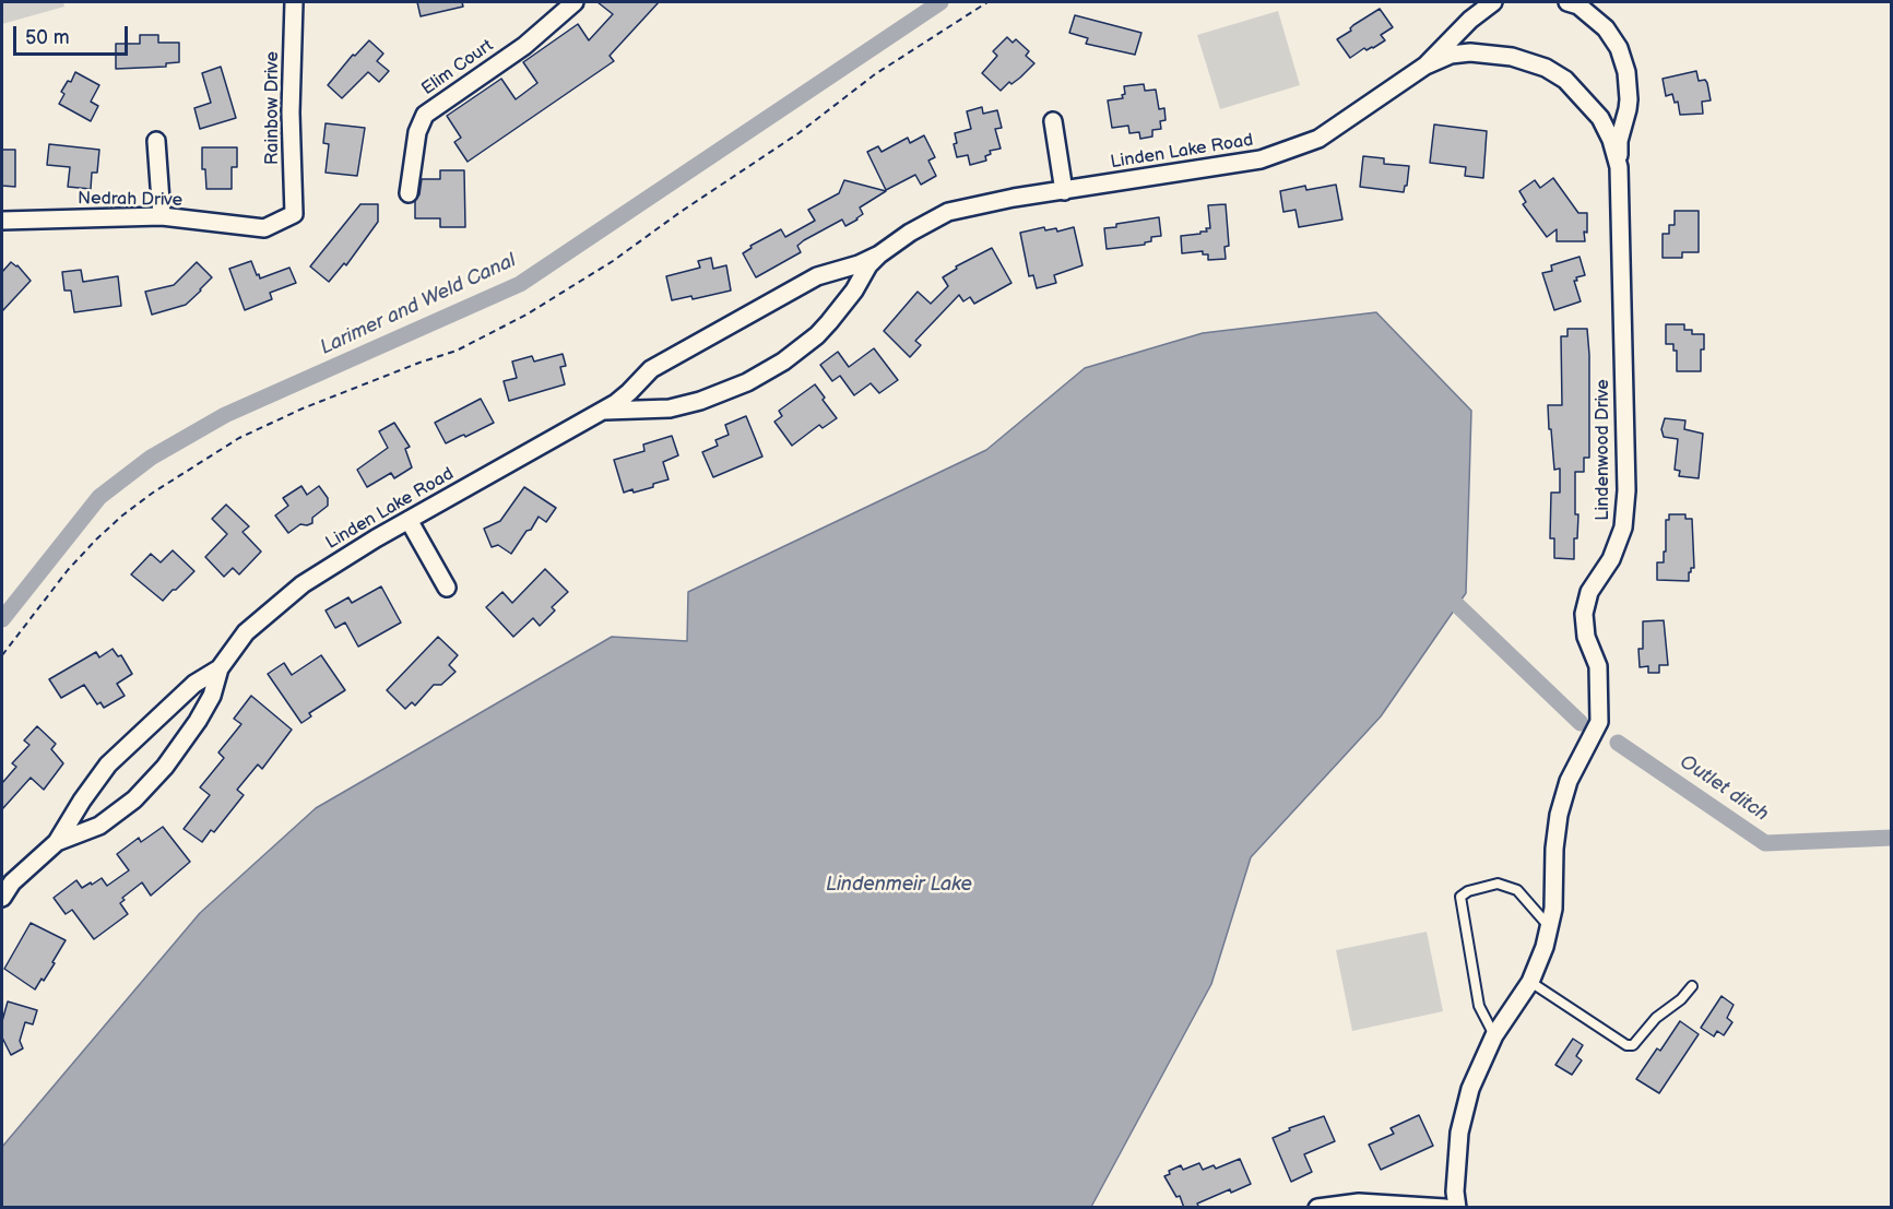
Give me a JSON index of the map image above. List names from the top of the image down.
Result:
{
  "streets": {
    "street": [
      "Elim Court",
      "Rainbow Drive",
      "Linden Lake Road",
      "Nedrah Drive",
      "Lindenwood Drive"
    ]
  },
  "crossings": [
    ["Rainbow Drive", "Nedrah Drive"],
    ["Linden Lake Road", "Lindenwood Drive"]
  ],
  "water": ["Larimer and Weld Canal", "Outlet ditch", "Lindenmeir Lake"],
  "scale_bar": "50 m"
}
